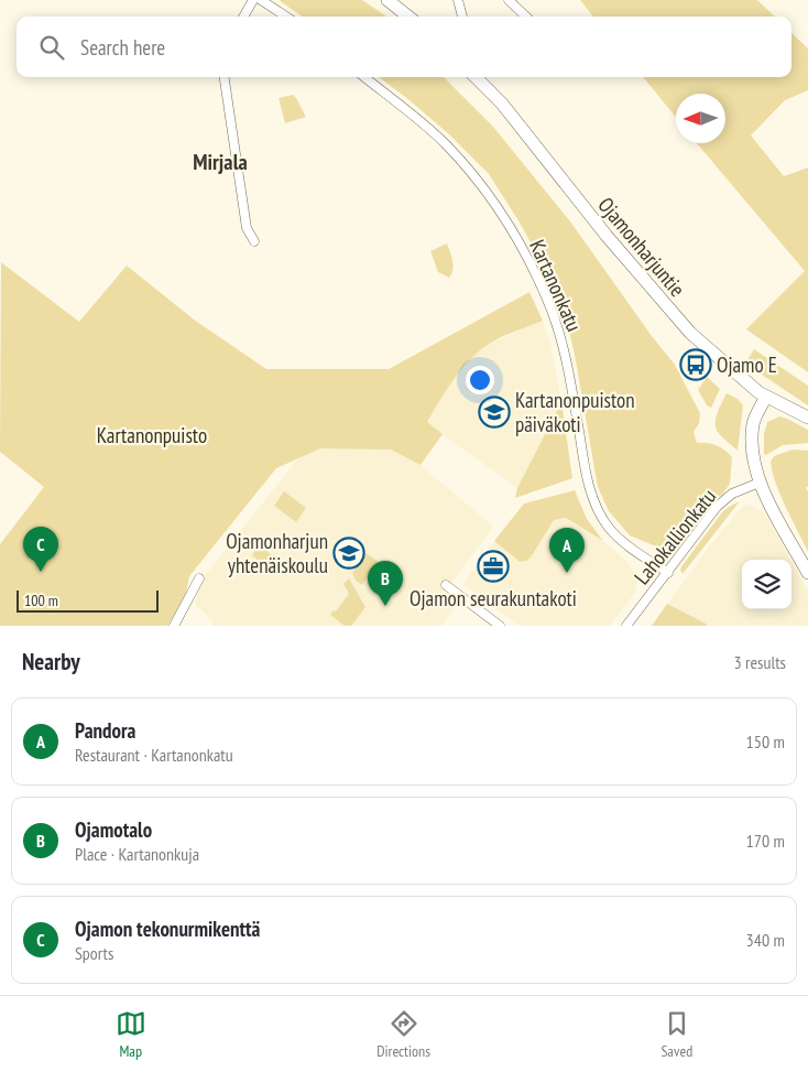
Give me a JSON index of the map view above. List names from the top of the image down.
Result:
{
  "streets": {
    "main road": ["Ojamonharjuntie"],
    "street": ["Kartanonkatu", "Lahokallionkatu"]
  },
  "crossings": [
    ["Kartanonkatu", "Lahokallionkatu"]
  ],
  "districts": ["Mirjala"],
  "parks": ["Kartanonpuisto"],
  "places": {
    "bus stop": ["Ojamo E"],
    "school or university": ["Kartanonpuiston päiväkoti", "Ojamonharjun yhtenäiskoulu"],
    "office": ["Ojamon seurakuntakoti"]
  },
  "scale_bar": "100 m",
  "north": "left",
  "page": {
    "search": "Search here",
    "pins": ["C", "A", "B"],
    "scale": "100 m",
    "heading": ["Nearby", "3 results"],
    "list": [
      {
        "mark": "A",
        "name": "Pandora",
        "note": "Restaurant · Kartanonkatu",
        "value": "150 m"
      },
      {
        "mark": "B",
        "name": "Ojamotalo",
        "note": "Place · Kartanonkuja",
        "value": "170 m"
      },
      {
        "mark": "C",
        "name": "Ojamon tekonurmikenttä",
        "note": "Sports",
        "value": "340 m"
      }
    ],
    "nav": ["Map", "Directions", "Saved"]
  }
}
